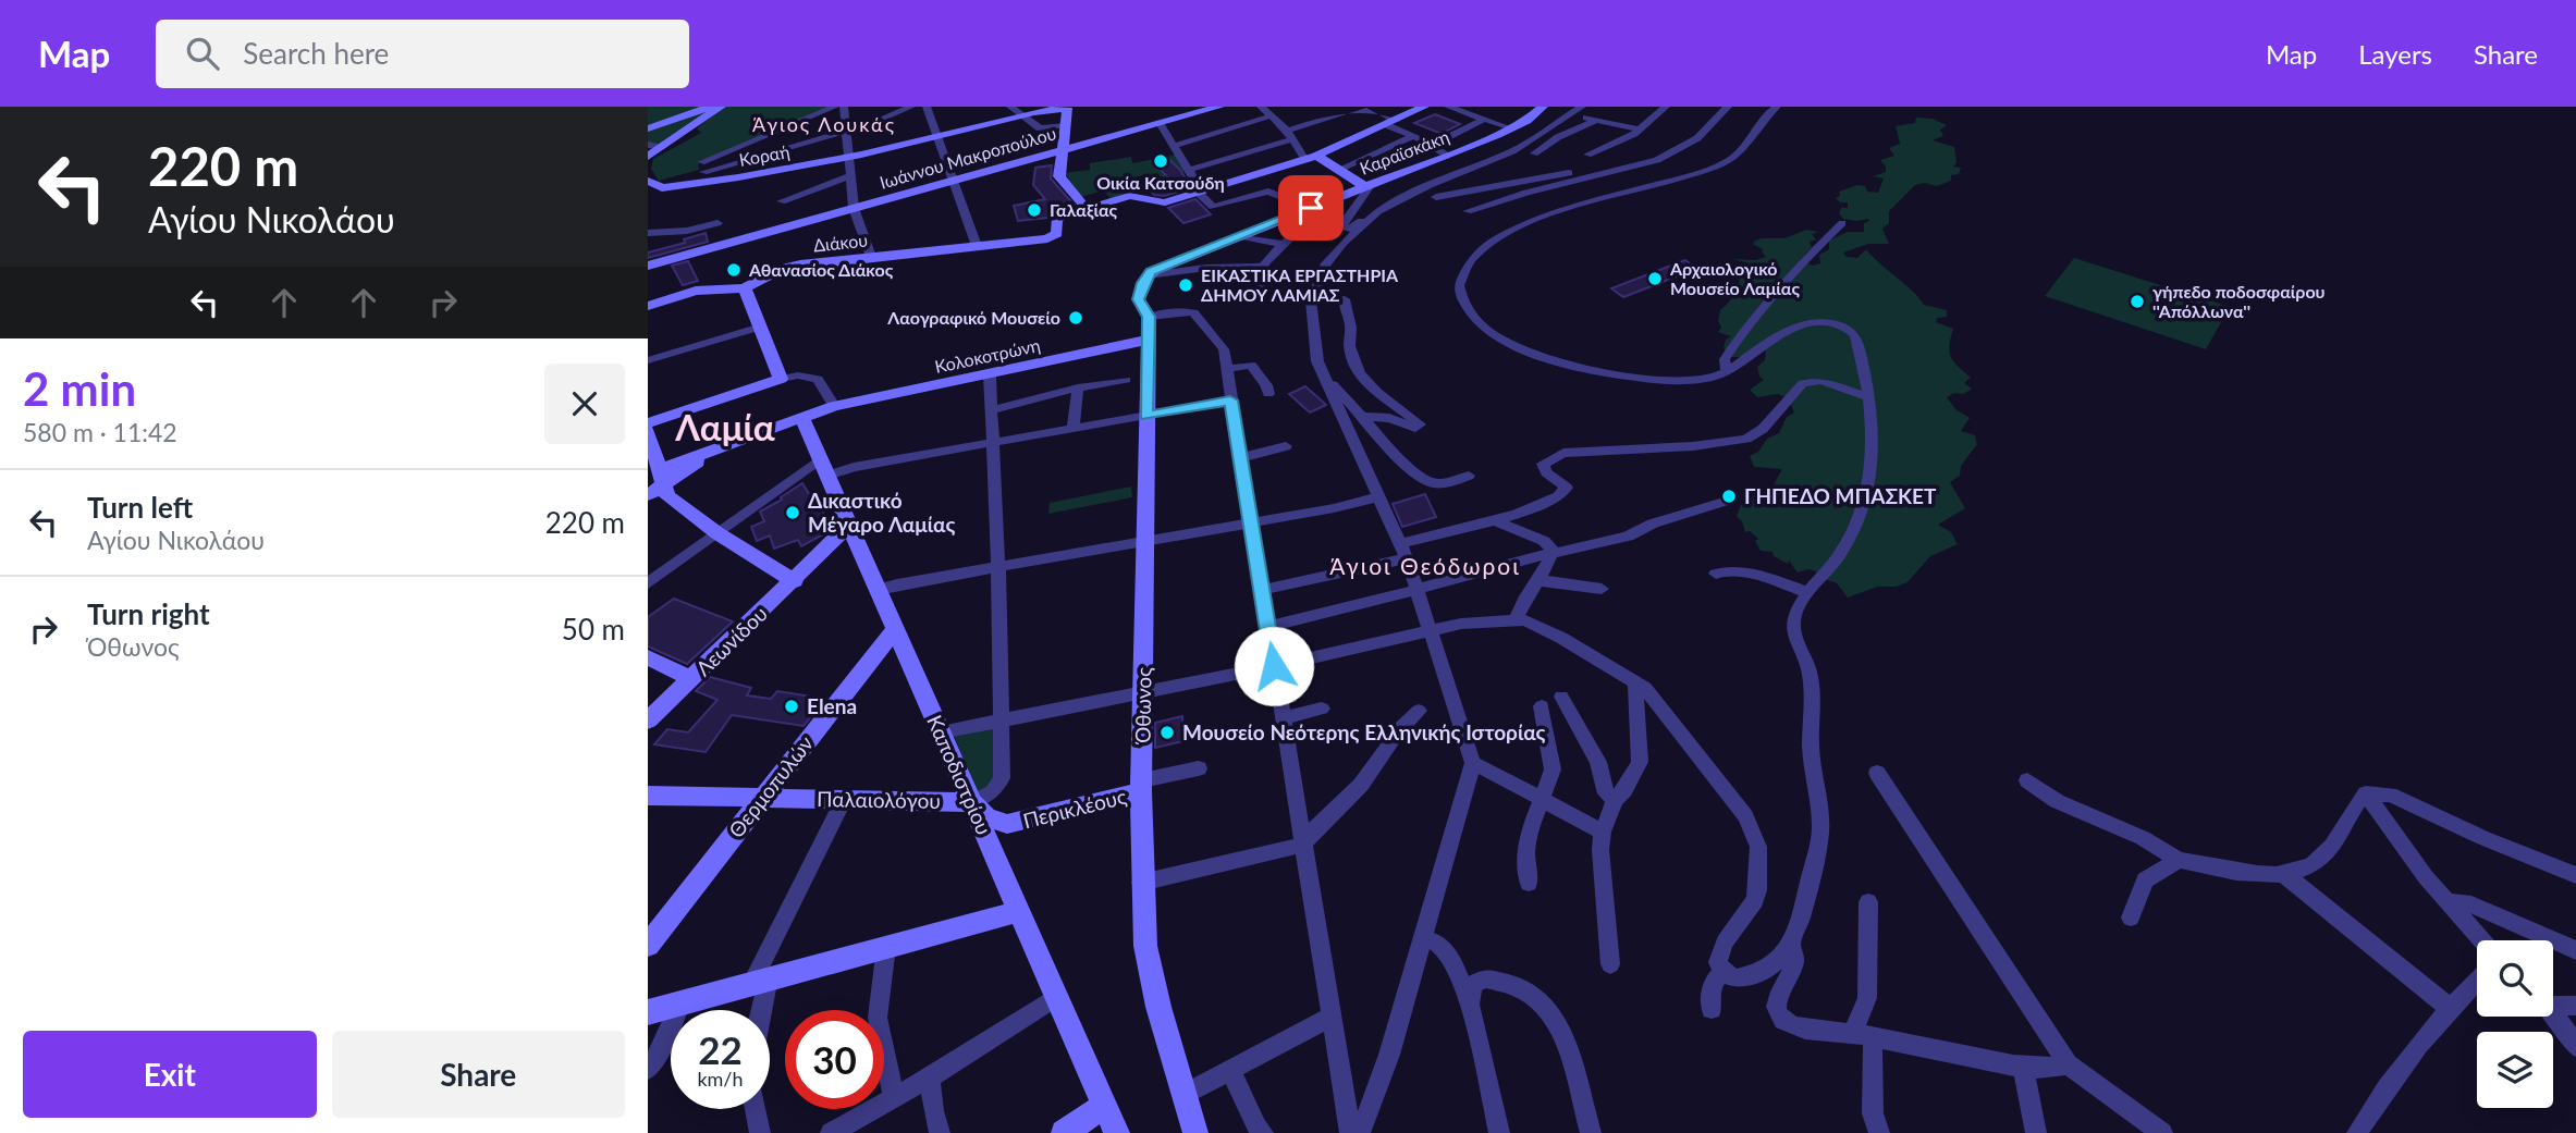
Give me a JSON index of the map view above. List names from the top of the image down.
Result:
{
  "streets": {
    "main road": [
      "Καραϊσκάκη",
      "Κοραή",
      "Ιωάννου Μακροπούλου",
      "Διάκου",
      "Κολοκοτρώνη",
      "Λεωνίδου",
      "Όθωνος",
      "Καποδιστρίου",
      "Θερμοπυλών",
      "Παλαιολόγου",
      "Περικλέους"
    ]
  },
  "crossings": [
    ["Καραϊσκάκη", "Όθωνος"],
    ["Κολοκοτρώνη", "Όθωνος"],
    ["Κολοκοτρώνη", "Καποδιστρίου"],
    ["Λεωνίδου", "Καποδιστρίου"],
    ["Όθωνος", "Περικλέους"],
    ["Καποδιστρίου", "Θερμοπυλών"],
    ["Καποδιστρίου", "Παλαιολόγου"],
    ["Θερμοπυλών", "Παλαιολόγου"]
  ],
  "districts": ["Άγιος Λουκάς", "Λαμία", "Άγιοι Θεόδωροι"],
  "places": [
    "Οικία Κατσούδη",
    "Γαλαξίας",
    "Αθανασίος Διάκος",
    "Αρχαιολογικό Μουσείο Λαμίας",
    "ΕΙΚΑΣΤΙΚΑ ΕΡΓΑΣΤΗΡΙΑ ΔΗΜΟΥ ΛΑΜΙΑΣ",
    "γήπεδο ποδοσφαίρου ''Απόλλωνα''",
    "Λαογραφικό Μουσείο",
    "ΓΗΠΕΔΟ ΜΠΑΣΚΕΤ",
    "Δικαστικό Μέγαρο Λαμίας",
    "Elena",
    "Μουσείο Νεότερης Ελληνικής Ιστορίας"
  ],
  "page": {
    "header": "Map",
    "search": "Search here",
    "nav": ["Map", "Layers", "Share"],
    "turn": ["220 m", "Αγίου Νικολάου"],
    "heading": ["2 min", "580 m · 11:42"],
    "list": [
      {
        "name": "Turn left",
        "note": "Αγίου Νικολάου",
        "value": "220 m"
      },
      {
        "name": "Turn right",
        "note": "Όθωνος",
        "value": "50 m"
      }
    ],
    "speed": "22 km/h",
    "limit": "30",
    "buttons": ["Exit", "Share"]
  }
}
